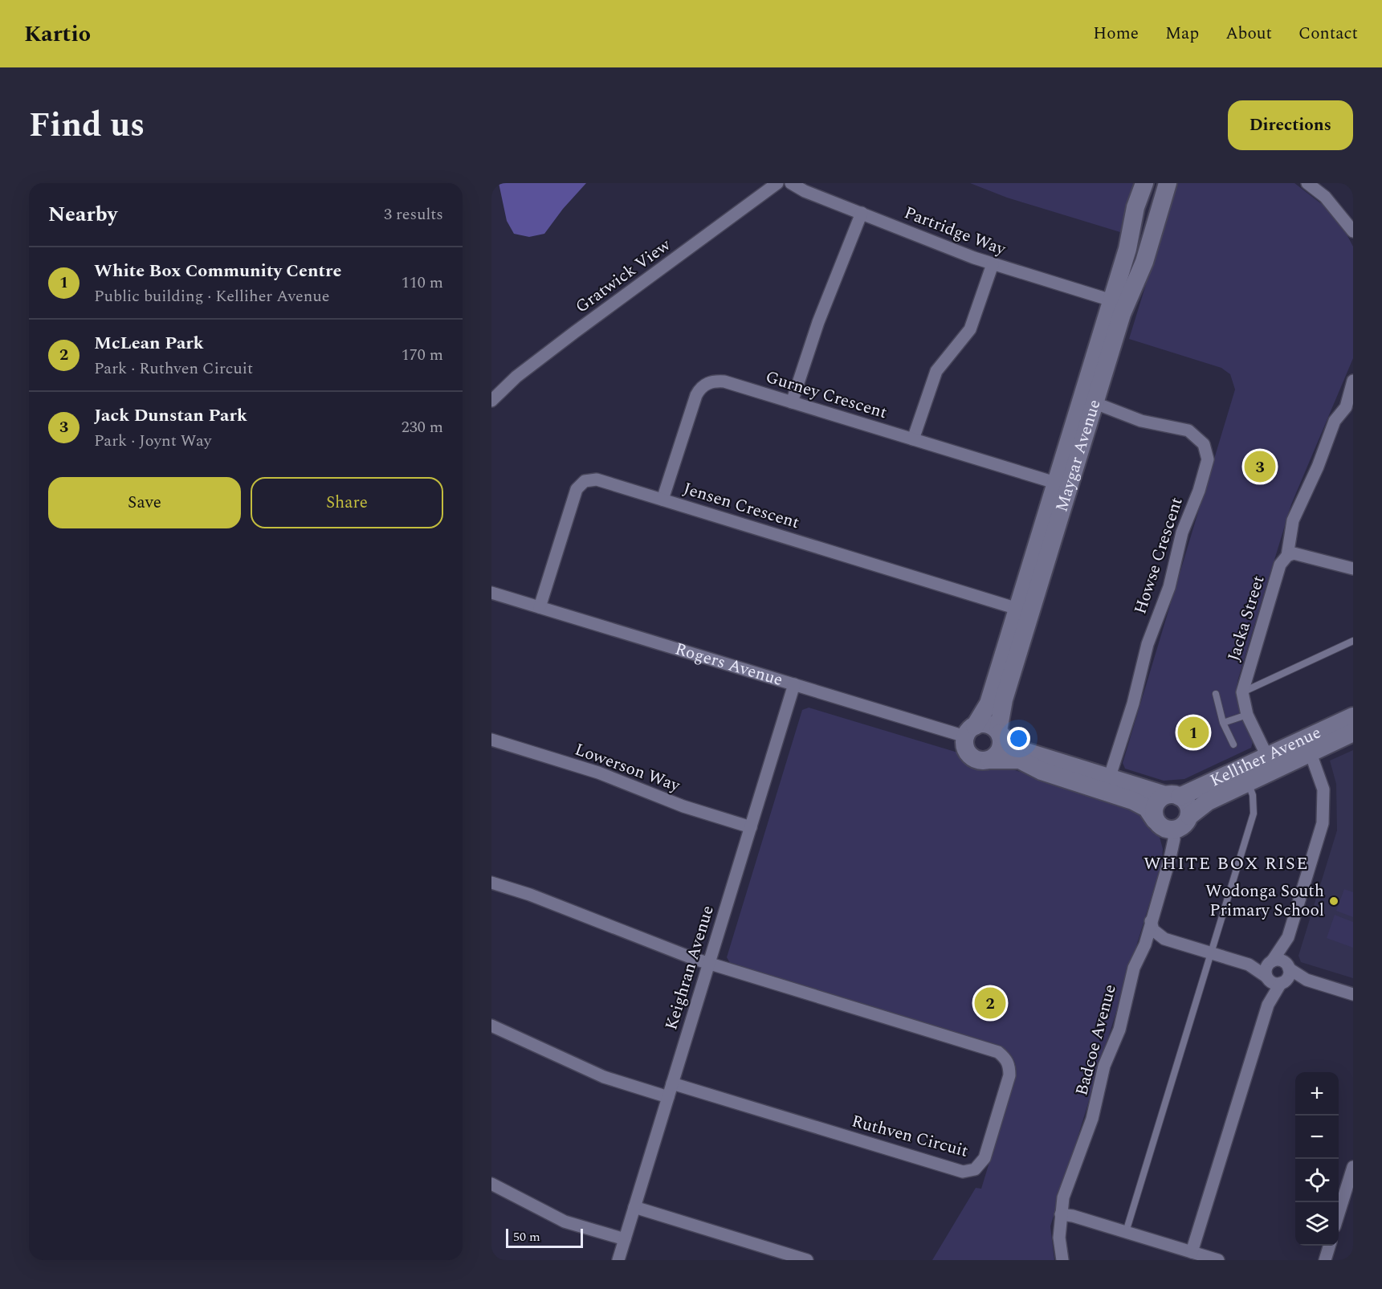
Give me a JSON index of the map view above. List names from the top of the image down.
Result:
{
  "streets": {
    "street": [
      "Partridge Way",
      "Gratwick View",
      "Gurney Crescent",
      "Maygar Avenue",
      "Jensen Crescent",
      "Howse Crescent",
      "Jacka Street",
      "Rogers Avenue",
      "Kelliher Avenue",
      "Lowerson Way",
      "Keighran Avenue",
      "Badcoe Avenue",
      "Ruthven Circuit"
    ]
  },
  "crossings": [
    ["Partridge Way", "Maygar Avenue"],
    ["Gurney Crescent", "Maygar Avenue"],
    ["Gurney Crescent", "Jensen Crescent"],
    ["Maygar Avenue", "Jensen Crescent"],
    ["Maygar Avenue", "Howse Crescent"],
    ["Maygar Avenue", "Rogers Avenue"],
    ["Jensen Crescent", "Rogers Avenue"],
    ["Howse Crescent", "Rogers Avenue"],
    ["Jacka Street", "Kelliher Avenue"],
    ["Rogers Avenue", "Kelliher Avenue"],
    ["Rogers Avenue", "Keighran Avenue"],
    ["Rogers Avenue", "Badcoe Avenue"],
    ["Kelliher Avenue", "Badcoe Avenue"],
    ["Lowerson Way", "Keighran Avenue"],
    ["Keighran Avenue", "Ruthven Circuit"]
  ],
  "districts": ["WHITE BOX RISE"],
  "places": ["Wodonga South Primary School"],
  "scale_bar": "50 m",
  "page": {
    "header": "Kartio",
    "nav": [
      "Home",
      "Map",
      "About",
      "Contact"
    ],
    "title": "Find us",
    "buttons": [
      "Directions",
      ["Save", "Share"]
    ],
    "heading": ["Nearby", "3 results"],
    "list": [
      {
        "mark": "1",
        "name": "White Box Community Centre",
        "note": "Public building · Kelliher Avenue",
        "value": "110 m"
      },
      {
        "mark": "2",
        "name": "McLean Park",
        "note": "Park · Ruthven Circuit",
        "value": "170 m"
      },
      {
        "mark": "3",
        "name": "Jack Dunstan Park",
        "note": "Park · Joynt Way",
        "value": "230 m"
      }
    ],
    "pins": ["3", "1", "2"],
    "map_buttons": ["+", "−"],
    "scale": "50 m"
  }
}
